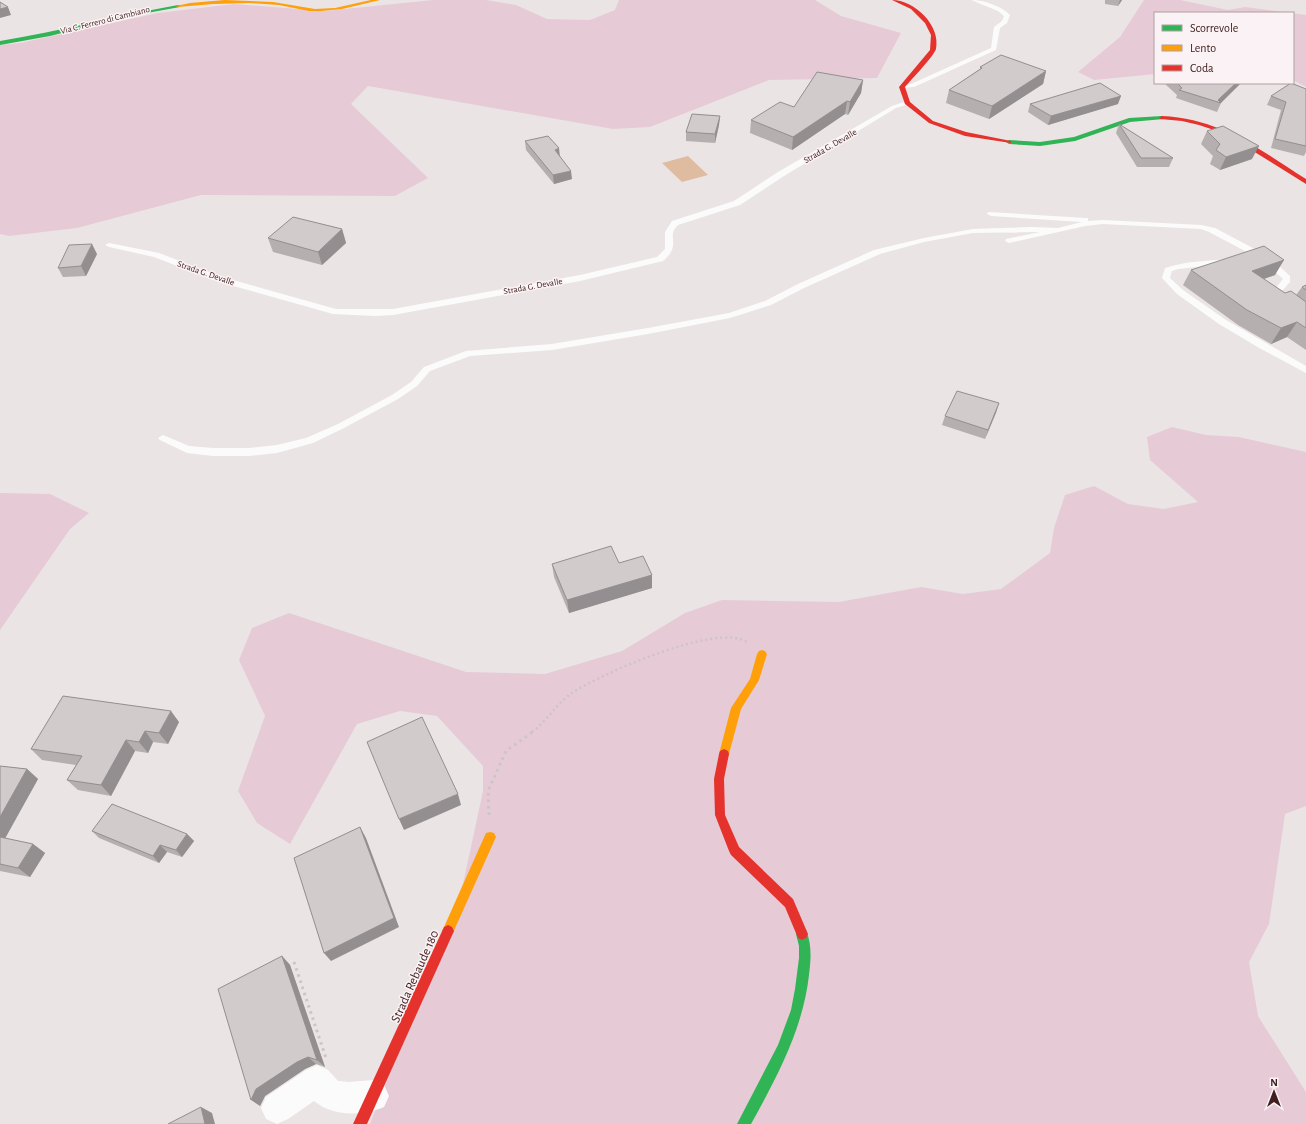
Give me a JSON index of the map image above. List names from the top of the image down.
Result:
{
  "streets": {
    "street": ["Via C. Ferrero di Cambiano", "Strada Rebaude 180"],
    "lane": ["Strada G. Devalle"]
  },
  "legend": ["Scorrevole", "Lento", "Coda"],
  "north": "top"
}
